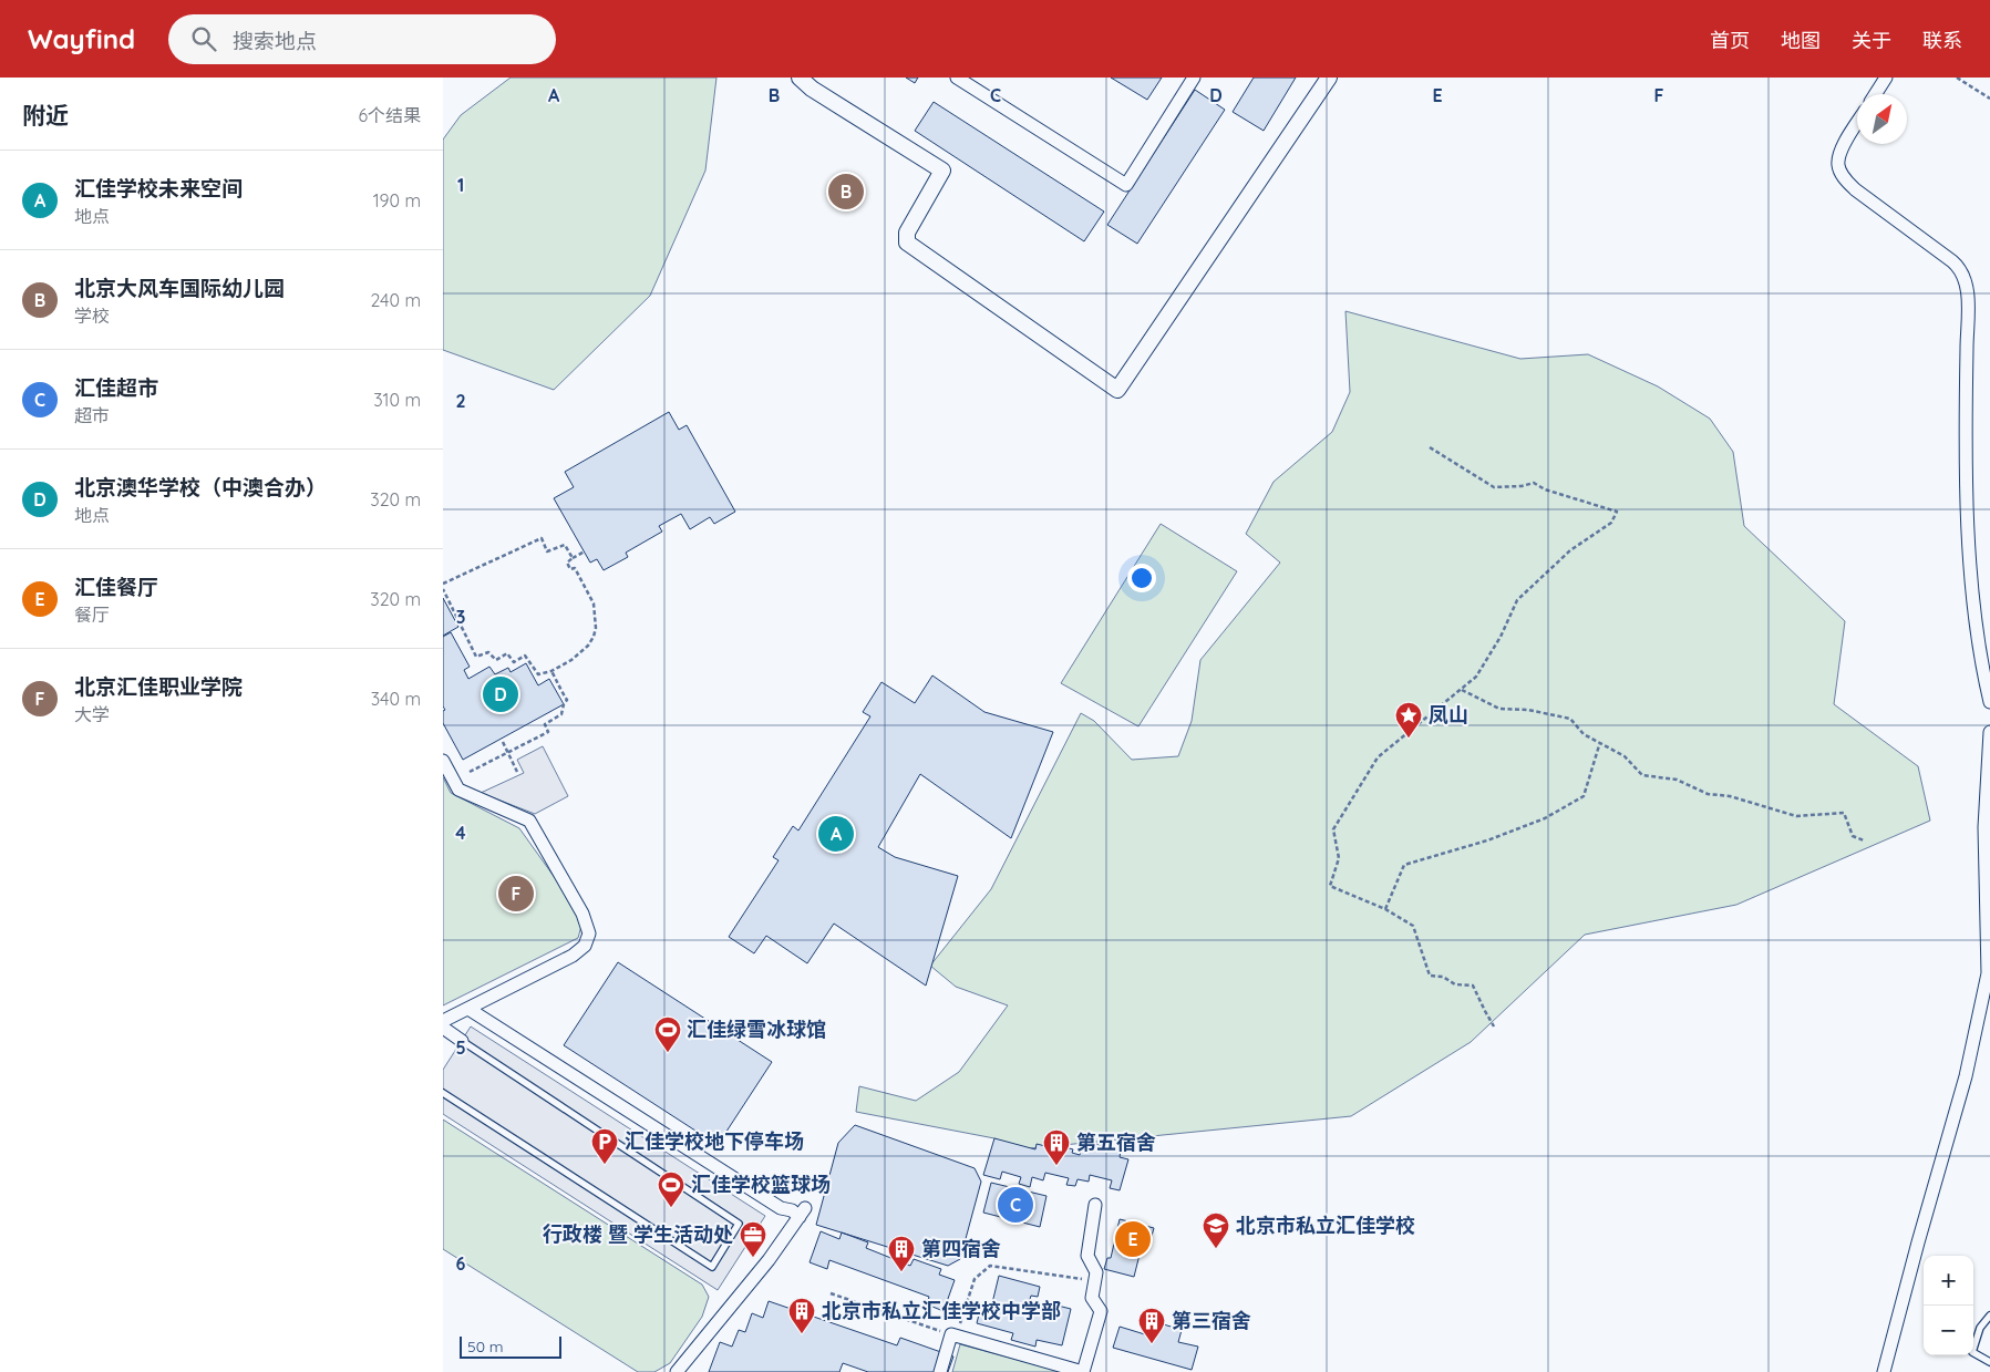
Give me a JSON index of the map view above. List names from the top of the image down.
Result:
{
  "places": {
    "place": ["凤山"],
    "sports": ["汇佳绿雪冰球馆", "汇佳学校篮球场"],
    "parking": ["汇佳学校地下停车场"],
    "building": [
      "第五宿舍",
      "第四宿舍",
      "北京市私立汇佳学校中学部",
      "第三宿舍"
    ],
    "school or university": ["北京市私立汇佳学校"],
    "office": ["行政楼 暨 学生活动处"]
  },
  "scale_bar": "50 m",
  "north": "top right",
  "page": {
    "header": "Wayfind",
    "search": "搜索地点",
    "nav": [
      "首页",
      "地图",
      "关于",
      "联系"
    ],
    "heading": ["附近", "6个结果"],
    "list": [
      {
        "mark": "A",
        "name": "汇佳学校未来空间",
        "note": "地点",
        "value": "190 m"
      },
      {
        "mark": "B",
        "name": "北京大风车国际幼儿园",
        "note": "学校",
        "value": "240 m"
      },
      {
        "mark": "C",
        "name": "汇佳超市",
        "note": "超市",
        "value": "310 m"
      },
      {
        "mark": "D",
        "name": "北京澳华学校（中澳合办）",
        "note": "地点",
        "value": "320 m"
      },
      {
        "mark": "E",
        "name": "汇佳餐厅",
        "note": "餐厅",
        "value": "320 m"
      },
      {
        "mark": "F",
        "name": "北京汇佳职业学院",
        "note": "大学",
        "value": "340 m"
      }
    ],
    "pins": [
      "B",
      "D",
      "A",
      "F",
      "C",
      "E"
    ],
    "map_buttons": ["+", "−"],
    "scale": "50 m"
  },
  "grid": {
    "columns": [
      "A",
      "B",
      "C",
      "D",
      "E",
      "F"
    ],
    "rows": [
      "1",
      "2",
      "3",
      "4",
      "5",
      "6"
    ]
  }
}
